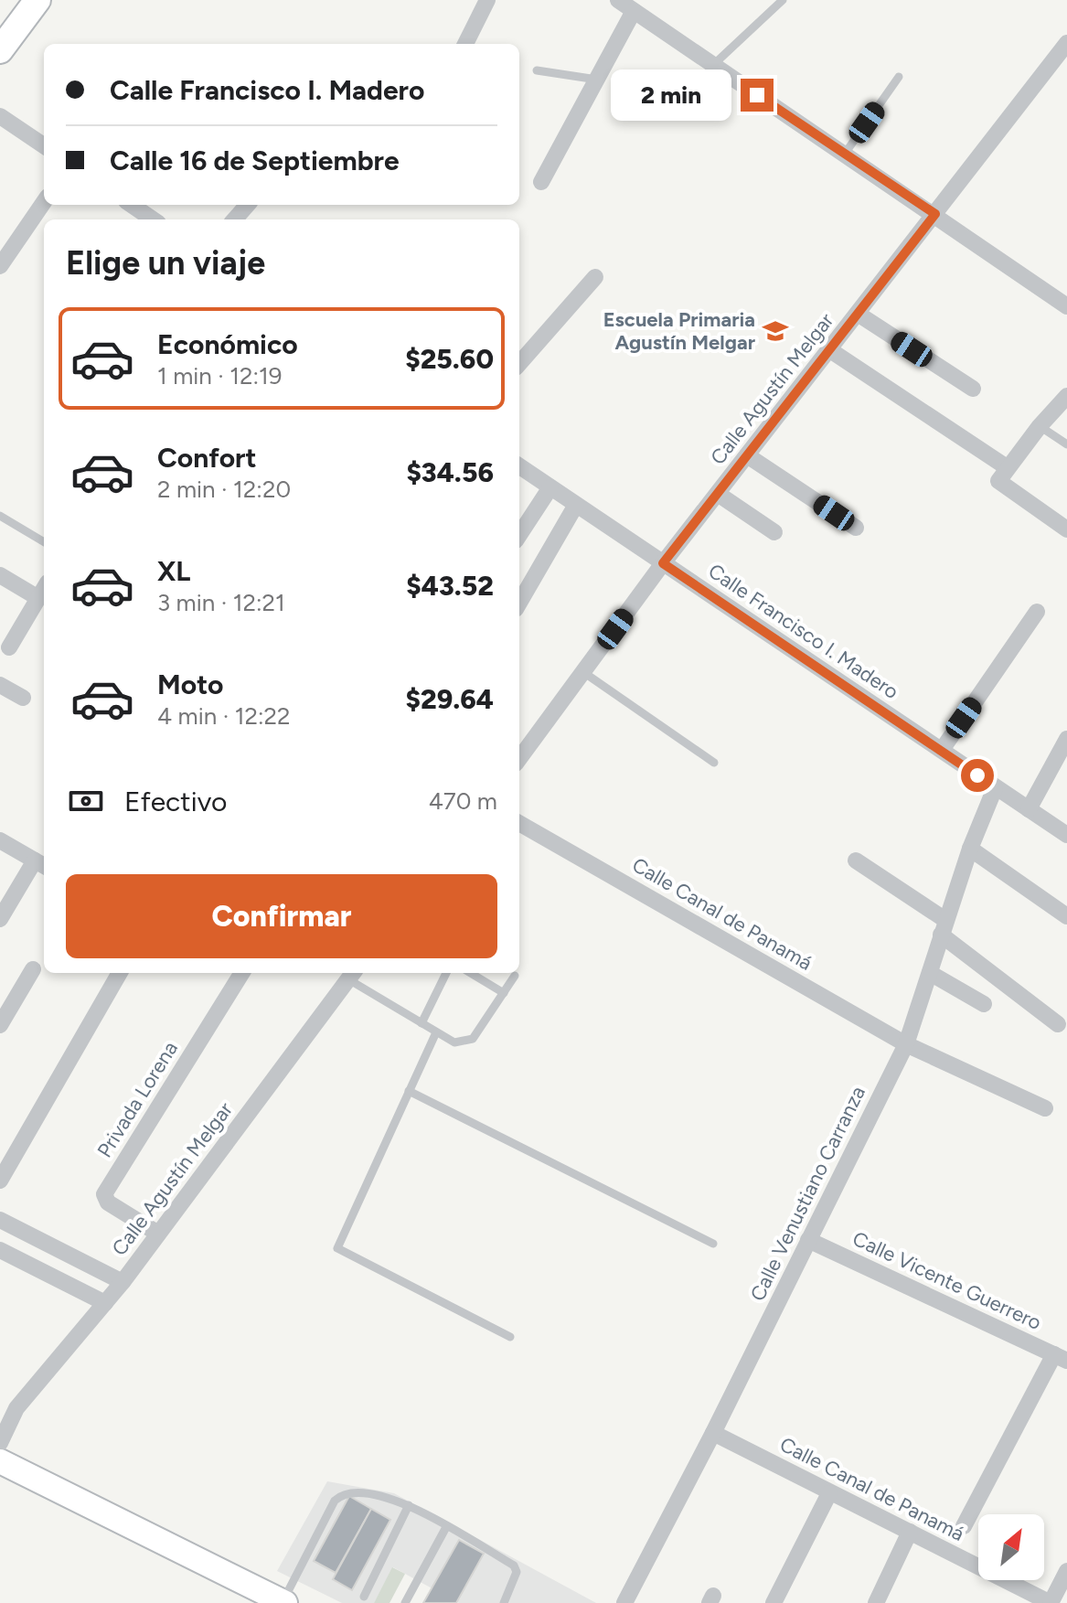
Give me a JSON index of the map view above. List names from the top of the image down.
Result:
{
  "streets": {
    "street": [
      "Calle Agustín Melgar",
      "Calle Francisco I. Madero",
      "Calle Canal de Panamá",
      "Privada Lorena",
      "Calle Venustiano Carranza",
      "Calle Vicente Guerrero"
    ]
  },
  "crossings": [
    ["Calle Agustín Melgar", "Calle Francisco I. Madero"],
    ["Calle Agustín Melgar", "Privada Lorena"],
    ["Calle Francisco I. Madero", "Calle Venustiano Carranza"],
    ["Calle Canal de Panamá", "Calle Venustiano Carranza"],
    ["Calle Venustiano Carranza", "Calle Vicente Guerrero"]
  ],
  "places": {
    "school or university": ["Escuela Primaria Agustín Melgar"]
  },
  "north": "top right",
  "page": {
    "banner": ["Calle Francisco I. Madero", "Calle 16 de Septiembre"],
    "bubble": "2 min",
    "heading": "Elige un viaje",
    "list": [
      {
        "name": "Económico",
        "note": "1 min · 12:19",
        "value": "$25.60"
      },
      {
        "name": "Confort",
        "note": "2 min · 12:20",
        "value": "$34.56"
      },
      {
        "name": "XL",
        "note": "3 min · 12:21",
        "value": "$43.52"
      },
      {
        "name": "Moto",
        "note": "4 min · 12:22",
        "value": "$29.64"
      }
    ],
    "pay": ["Efectivo", "470 m"],
    "buttons": "Confirmar"
  }
}
